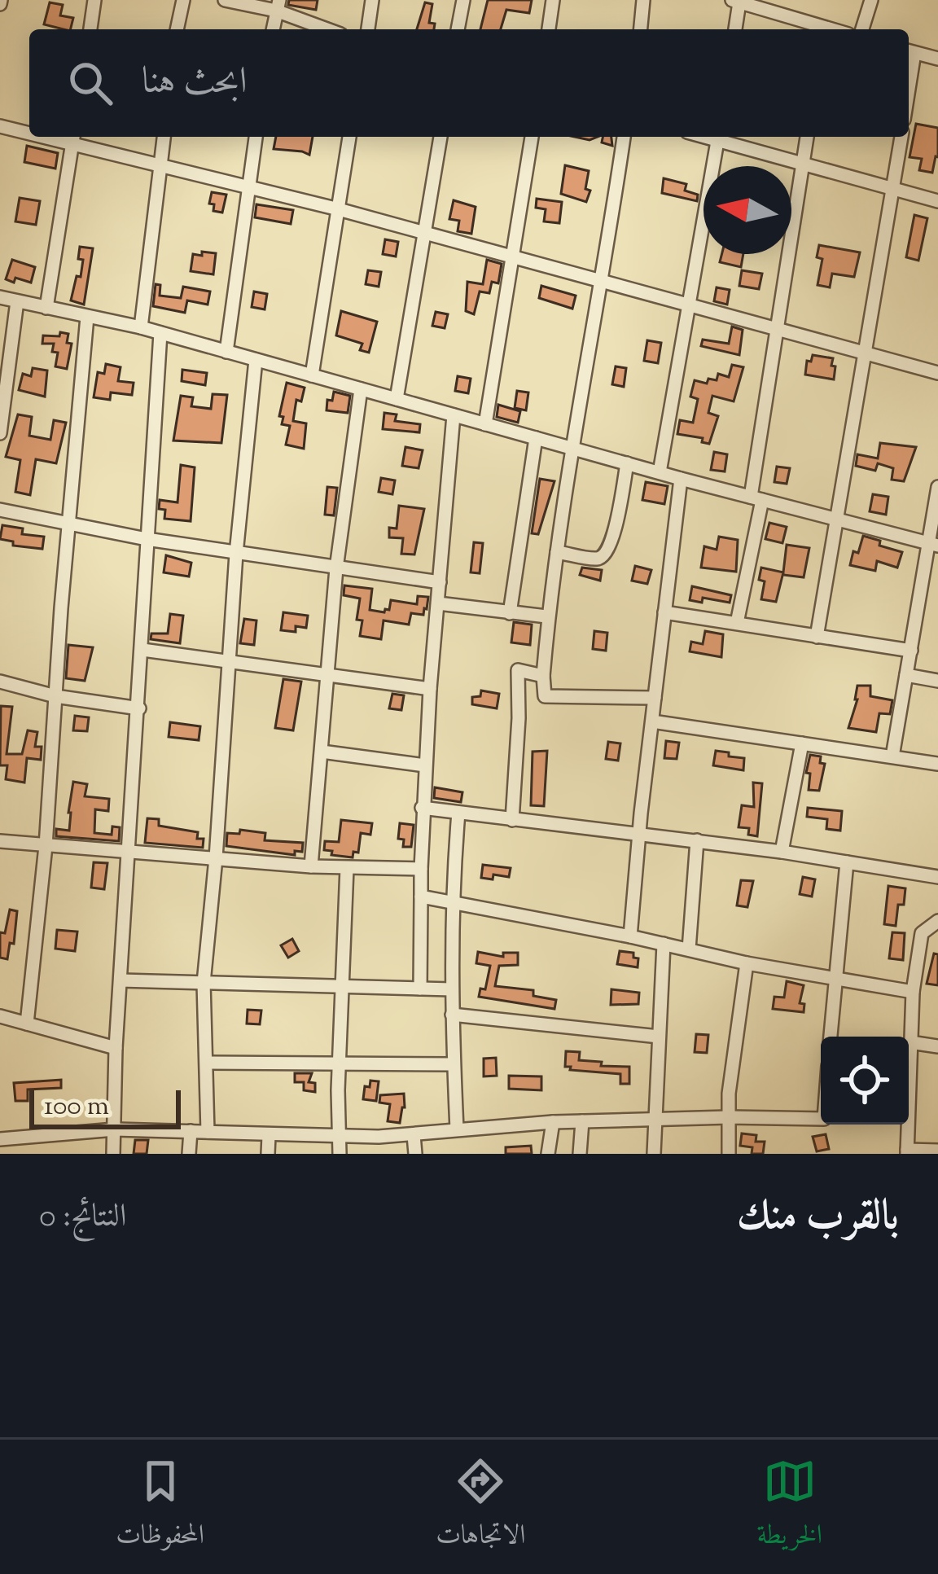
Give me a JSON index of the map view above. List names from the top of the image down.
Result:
{
  "scale_bar": "100 m",
  "north": "left",
  "page": {
    "search": "ابحث هنا",
    "scale": "100 m",
    "heading": ["بالقرب منك", "النتائج: 0"],
    "nav": ["الخريطة", "الاتجاهات", "المحفوظات"]
  }
}
